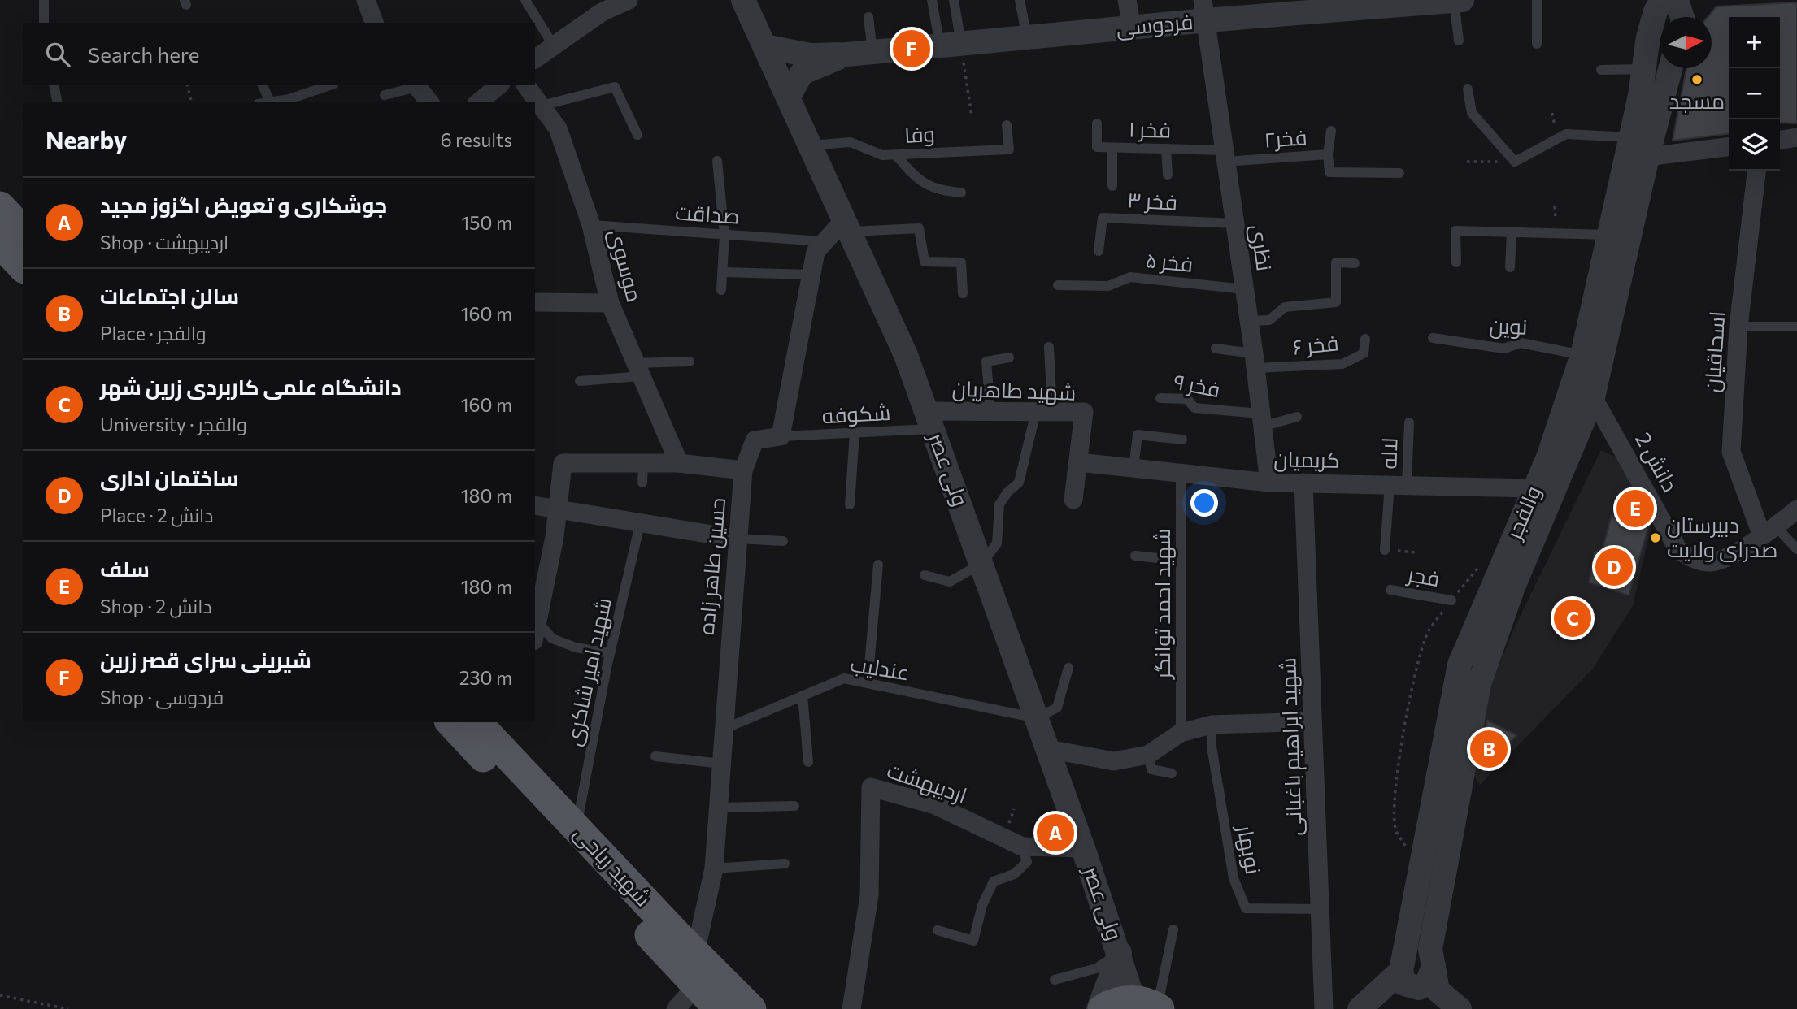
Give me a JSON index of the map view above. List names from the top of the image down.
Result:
{
  "streets": {
    "main road": ["شهید ریاحی"],
    "street": [
      "فردوسی",
      "نظری",
      "موسوی",
      "اسحاقیان",
      "شهید طاهریان",
      "کریمیان",
      "دانش 2",
      "ولی عصر",
      "والفجر",
      "حسین طاهر زاده",
      "شهید ابراهیم باغبانی",
      "اردیبهشت"
    ],
    "lane": [
      "فخر ۱",
      "وفا",
      "فخر۲",
      "فخر ۳",
      "صداقت",
      "فخر ۵",
      "نوین",
      "فخر ۶",
      "فخر ۹",
      "شکوفه",
      "لاله",
      "فجر",
      "شهید احمد توانگر",
      "عندلیب",
      "شهید امیر شاکری",
      "نوبهار"
    ]
  },
  "crossings": [
    ["فردوسی", "نظری"],
    ["فردوسی", "ولی عصر"],
    ["فخر ۱", "فخر۲"],
    ["فخر ۱", "نظری"],
    ["وفا", "ولی عصر"],
    ["فخر۲", "نظری"],
    ["فخر ۳", "نظری"],
    ["صداقت", "موسوی"],
    ["نظری", "فخر ۵"],
    ["نظری", "فخر ۶"],
    ["نظری", "فخر ۹"],
    ["نظری", "کریمیان"],
    ["نوین", "والفجر"],
    ["اسحاقیان", "دانش 2"],
    ["شهید طاهریان", "شکوفه"],
    ["شهید طاهریان", "کریمیان"],
    ["شهید طاهریان", "ولی عصر"],
    ["شکوفه", "ولی عصر"],
    ["شکوفه", "حسین طاهر زاده"],
    ["لاله", "کریمیان"],
    ["کریمیان", "والفجر"],
    ["کریمیان", "شهید احمد توانگر"],
    ["کریمیان", "شهید ابراهیم باغبانی"],
    ["دانش 2", "والفجر"],
    ["ولی عصر", "عندلیب"],
    ["ولی عصر", "اردیبهشت"],
    ["حسین طاهر زاده", "عندلیب"],
    ["حسین طاهر زاده", "شهید ریاحی"],
    ["شهید امیر شاکری", "شهید ریاحی"],
    ["شهید ابراهیم باغبانی", "نوبهار"]
  ],
  "places": ["مسجد", "دبیرستان صدرای ولایت"],
  "north": "right",
  "page": {
    "map_buttons": ["+", "−"],
    "search": "Search here",
    "pins": [
      "F",
      "E",
      "D",
      "C",
      "B",
      "A"
    ],
    "heading": ["Nearby", "6 results"],
    "list": [
      {
        "mark": "A",
        "name": "جوشکاری و تعویض اگزوز مجید",
        "note": "Shop · اردیبهشت",
        "value": "150 m"
      },
      {
        "mark": "B",
        "name": "سالن اجتماعات",
        "note": "Place · والفجر",
        "value": "160 m"
      },
      {
        "mark": "C",
        "name": "دانشگاه علمی کاربردی زرین شهر",
        "note": "University · والفجر",
        "value": "160 m"
      },
      {
        "mark": "D",
        "name": "ساختمان اداری",
        "note": "Place · دانش 2",
        "value": "180 m"
      },
      {
        "mark": "E",
        "name": "سلف",
        "note": "Shop · دانش 2",
        "value": "180 m"
      },
      {
        "mark": "F",
        "name": "شیرینی سرای قصر زرین",
        "note": "Shop · فردوسی",
        "value": "230 m"
      }
    ]
  }
}
